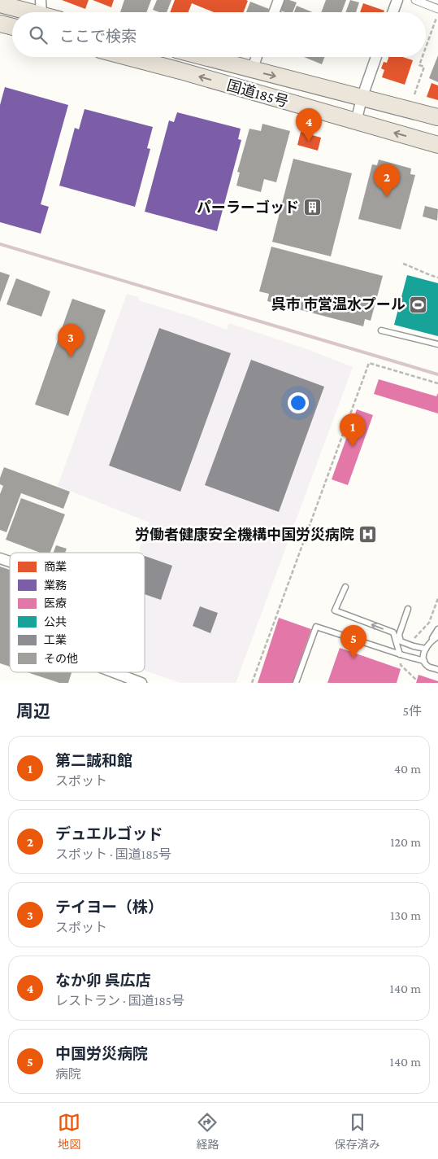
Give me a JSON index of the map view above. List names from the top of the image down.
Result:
{
  "streets": {
    "highway": ["国道185号"]
  },
  "places": {
    "building": ["パーラーゴッド"],
    "sports": ["呉市 市営温水プール"],
    "hospital": ["労働者健康安全機構中国労災病院"]
  },
  "legend": [
    "商業",
    "業務",
    "医療",
    "公共",
    "工業",
    "その他"
  ],
  "page": {
    "search": "ここで検索",
    "pins": [
      "4",
      "2",
      "3",
      "1",
      "5"
    ],
    "heading": ["周辺", "5件"],
    "list": [
      {
        "mark": "1",
        "name": "第二誠和館",
        "note": "スポット",
        "value": "40 m"
      },
      {
        "mark": "2",
        "name": "デュエルゴッド",
        "note": "スポット · 国道185号",
        "value": "120 m"
      },
      {
        "mark": "3",
        "name": "テイヨー（株）",
        "note": "スポット",
        "value": "130 m"
      },
      {
        "mark": "4",
        "name": "なか卯 呉広店",
        "note": "レストラン · 国道185号",
        "value": "140 m"
      },
      {
        "mark": "5",
        "name": "中国労災病院",
        "note": "病院",
        "value": "140 m"
      }
    ],
    "nav": ["地図", "経路", "保存済み"]
  }
}
